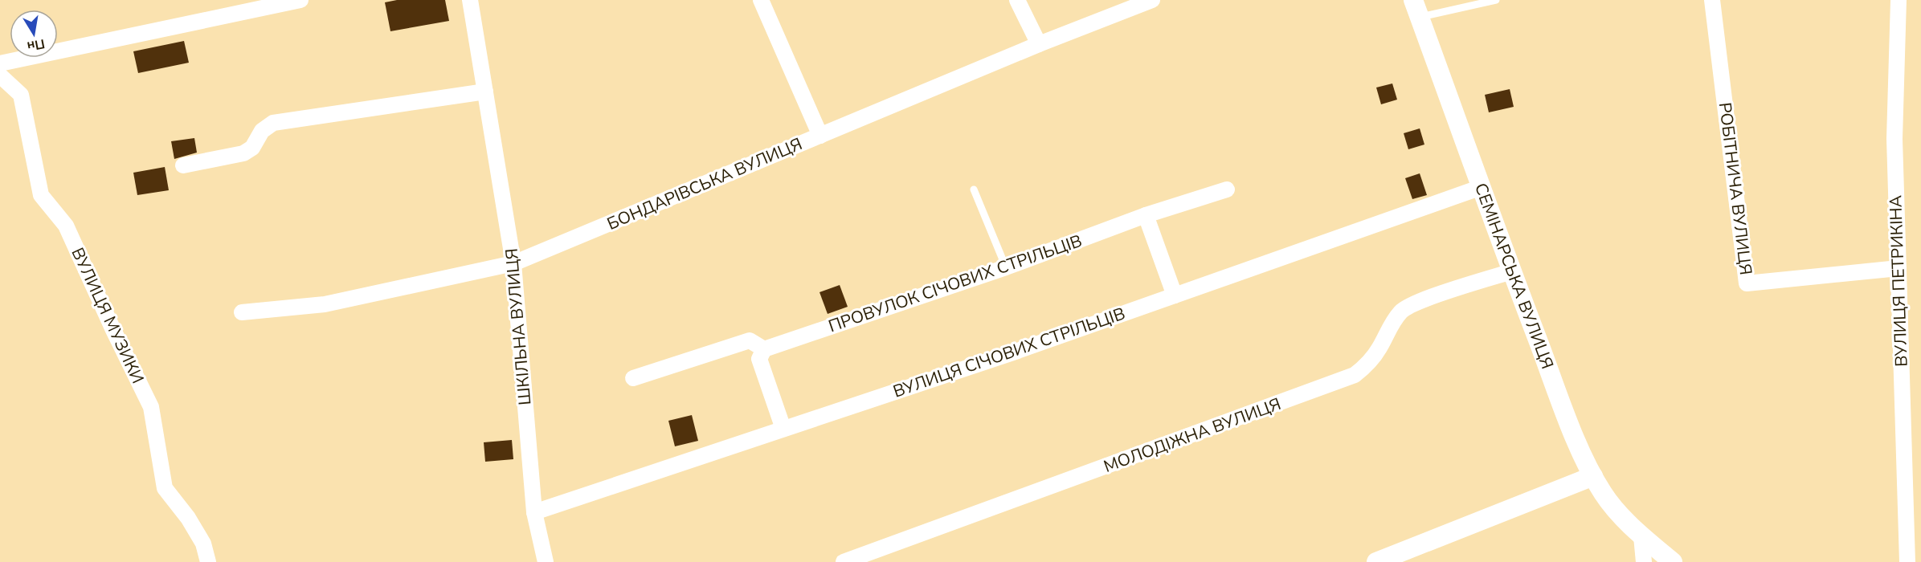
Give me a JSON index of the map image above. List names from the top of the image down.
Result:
{
  "streets": {
    "street": [
      "БОНДАРІВСЬКА ВУЛИЦЯ",
      "РОБІТНИЧА ВУЛИЦЯ",
      "СЕМІНАРСЬКА ВУЛИЦЯ",
      "ВУЛИЦЯ ПЕТРИКІНА",
      "ПРОВУЛОК СІЧОВИХ СТРІЛЬЦІВ",
      "ВУЛИЦЯ МУЗИКИ",
      "ШКІЛЬНА ВУЛИЦЯ",
      "ВУЛИЦЯ СІЧОВИХ СТРІЛЬЦІВ",
      "МОЛОДІЖНА ВУЛИЦЯ"
    ]
  },
  "crossings": [
    ["БОНДАРІВСЬКА ВУЛИЦЯ", "ШКІЛЬНА ВУЛИЦЯ"],
    ["РОБІТНИЧА ВУЛИЦЯ", "ВУЛИЦЯ ПЕТРИКІНА"],
    ["СЕМІНАРСЬКА ВУЛИЦЯ", "ВУЛИЦЯ СІЧОВИХ СТРІЛЬЦІВ"],
    ["СЕМІНАРСЬКА ВУЛИЦЯ", "МОЛОДІЖНА ВУЛИЦЯ"],
    ["ШКІЛЬНА ВУЛИЦЯ", "ВУЛИЦЯ СІЧОВИХ СТРІЛЬЦІВ"]
  ],
  "north": "bottom"
}
